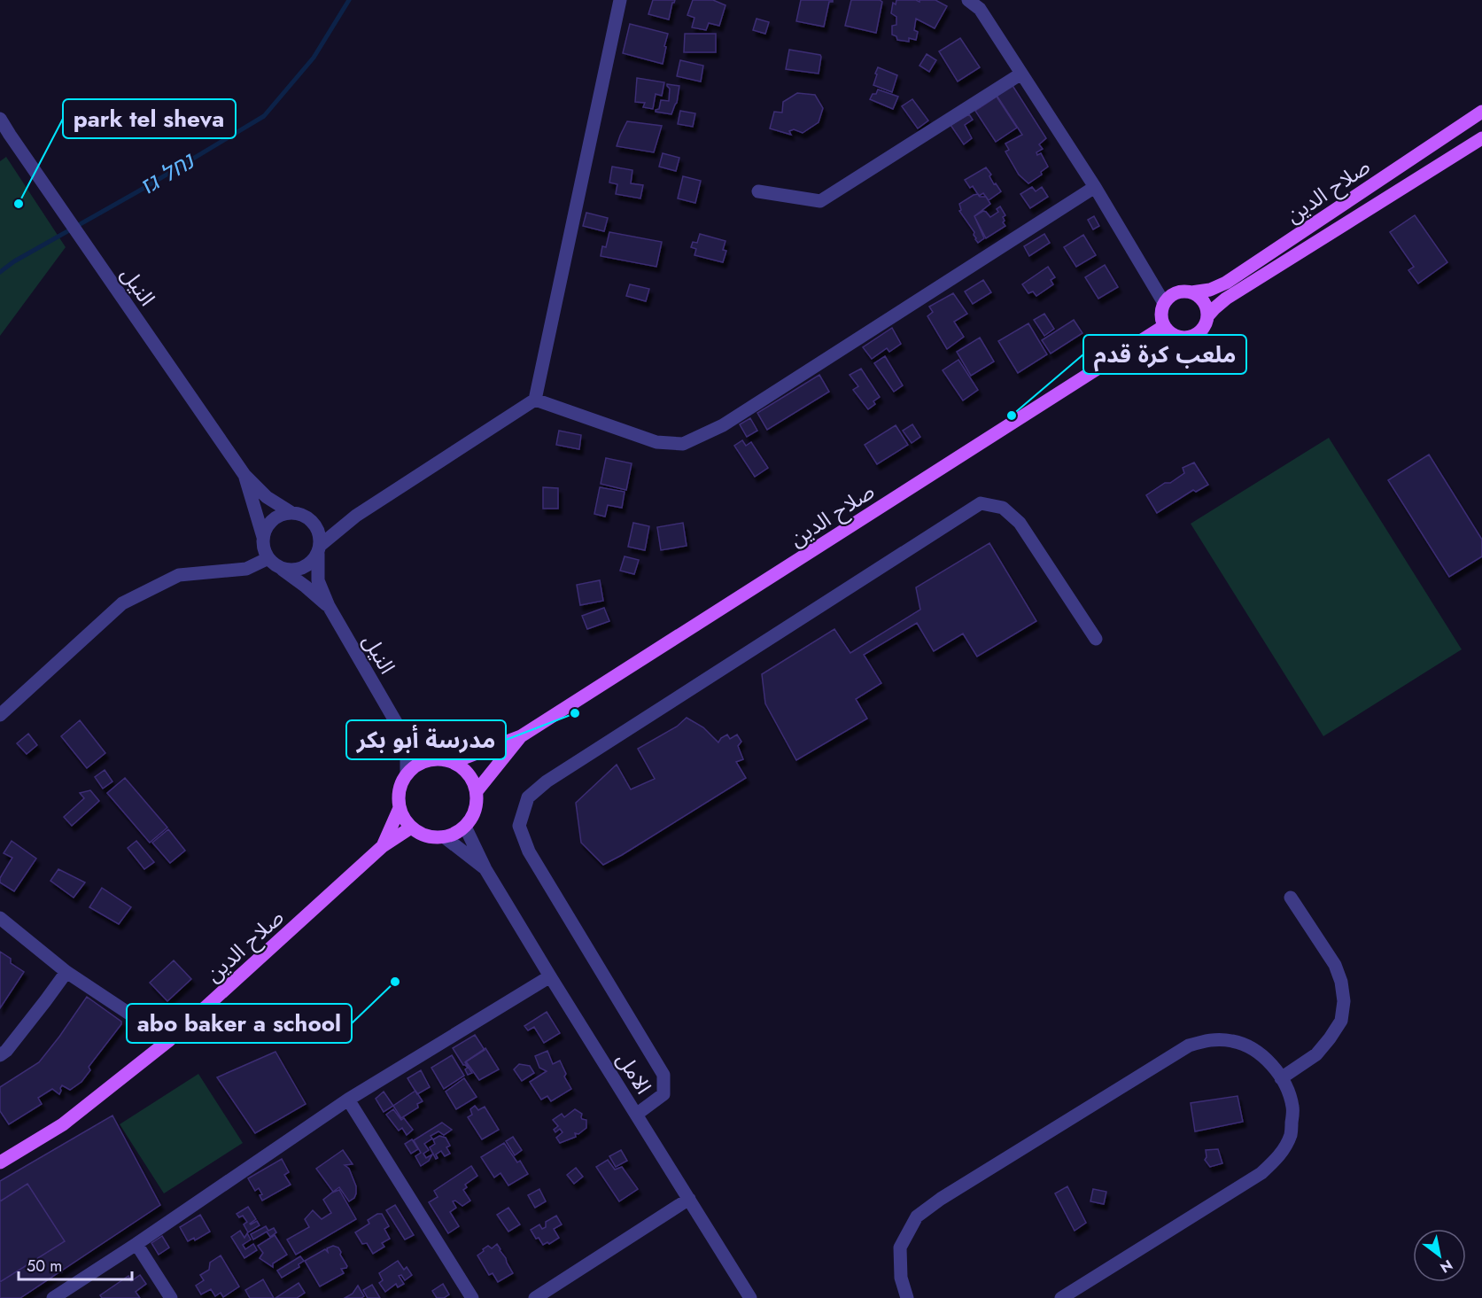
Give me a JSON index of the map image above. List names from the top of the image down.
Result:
{
  "streets": {
    "main road": ["صلاح الدين"],
    "street": ["النيل", "الامل"]
  },
  "crossings": [
    ["صلاح الدين", "النيل"],
    ["صلاح الدين", "الامل"],
    ["النيل", "الامل"]
  ],
  "water": ["נחל גז"],
  "places": [
    "park tel sheva",
    "ملعب كرة قدم",
    "مدرسة أبو بكر",
    "abo baker a school"
  ],
  "scale_bar": "50 m",
  "north": "bottom right"
}
